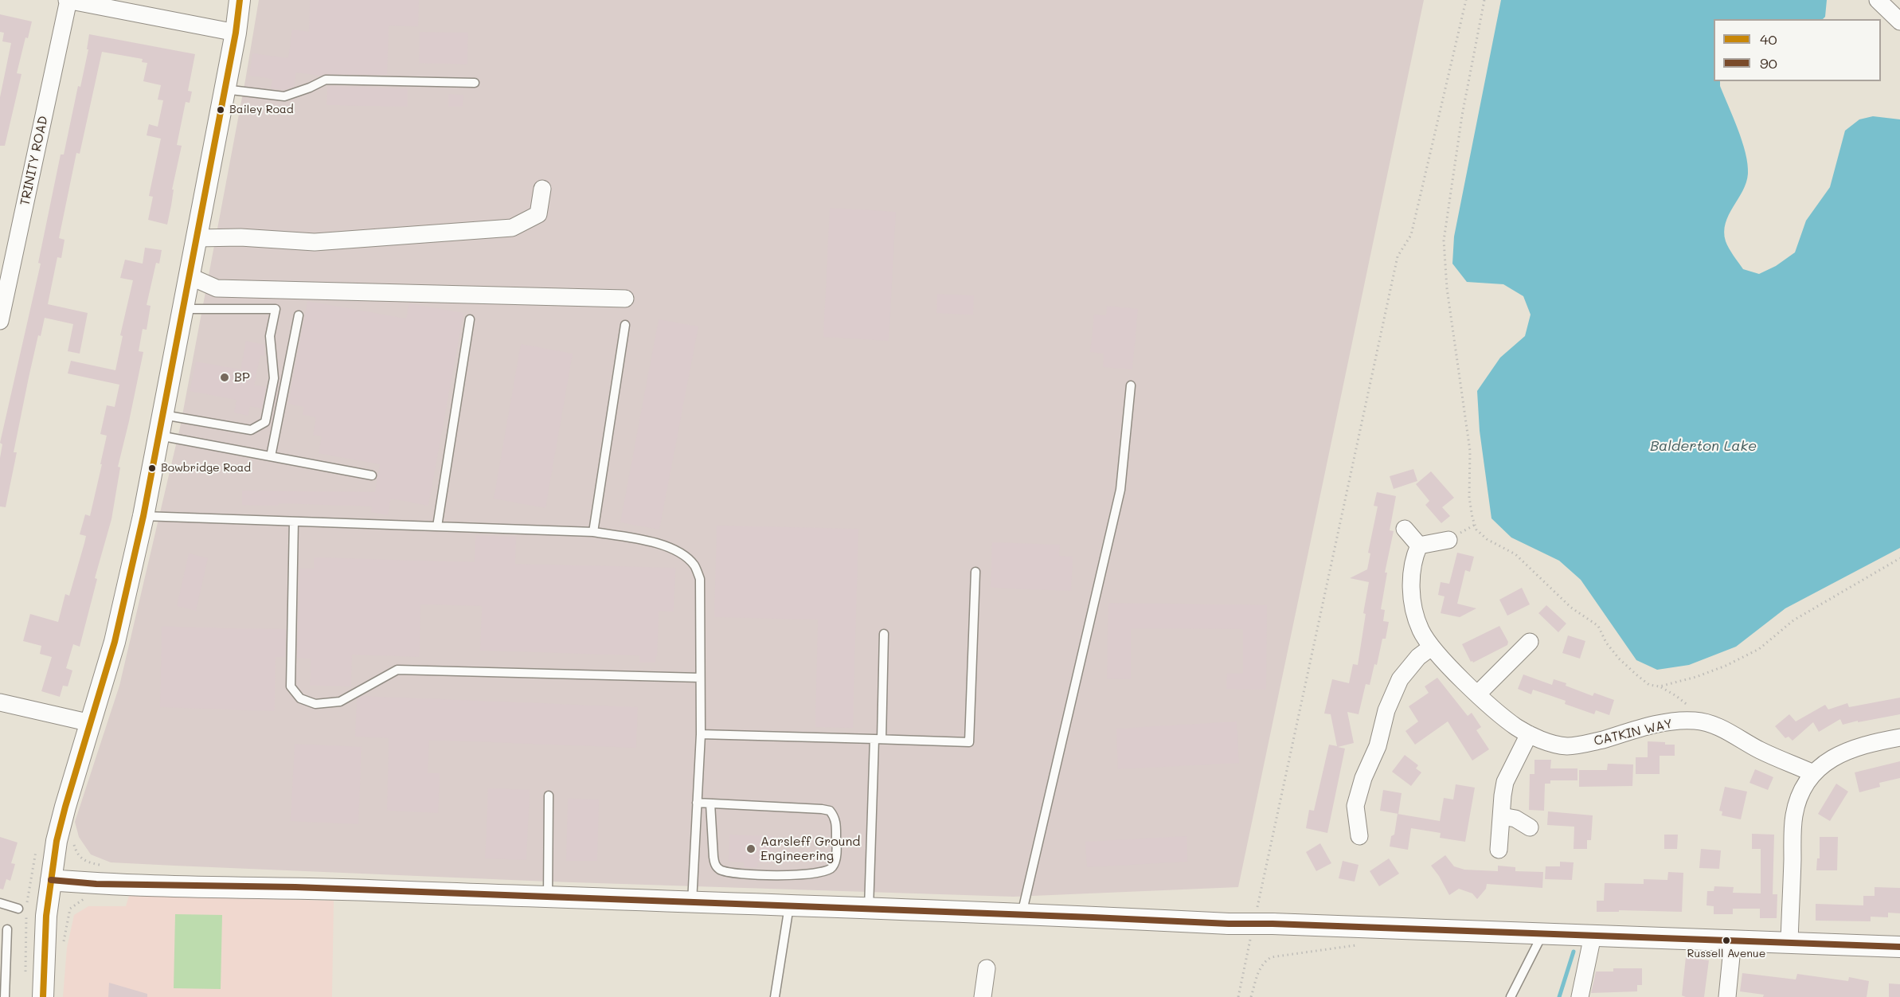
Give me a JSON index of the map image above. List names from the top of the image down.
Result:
{
  "streets": {
    "street": ["TRINITY ROAD", "CATKIN WAY"]
  },
  "water": ["Balderton Lake"],
  "places": [
    "Bailey Road",
    "BP",
    "Bowbridge Road",
    "Aarsleff Ground Engineering",
    "Russell Avenue"
  ],
  "lines": ["transit line 40", "transit line 90"],
  "legend": ["40", "90"]
}
